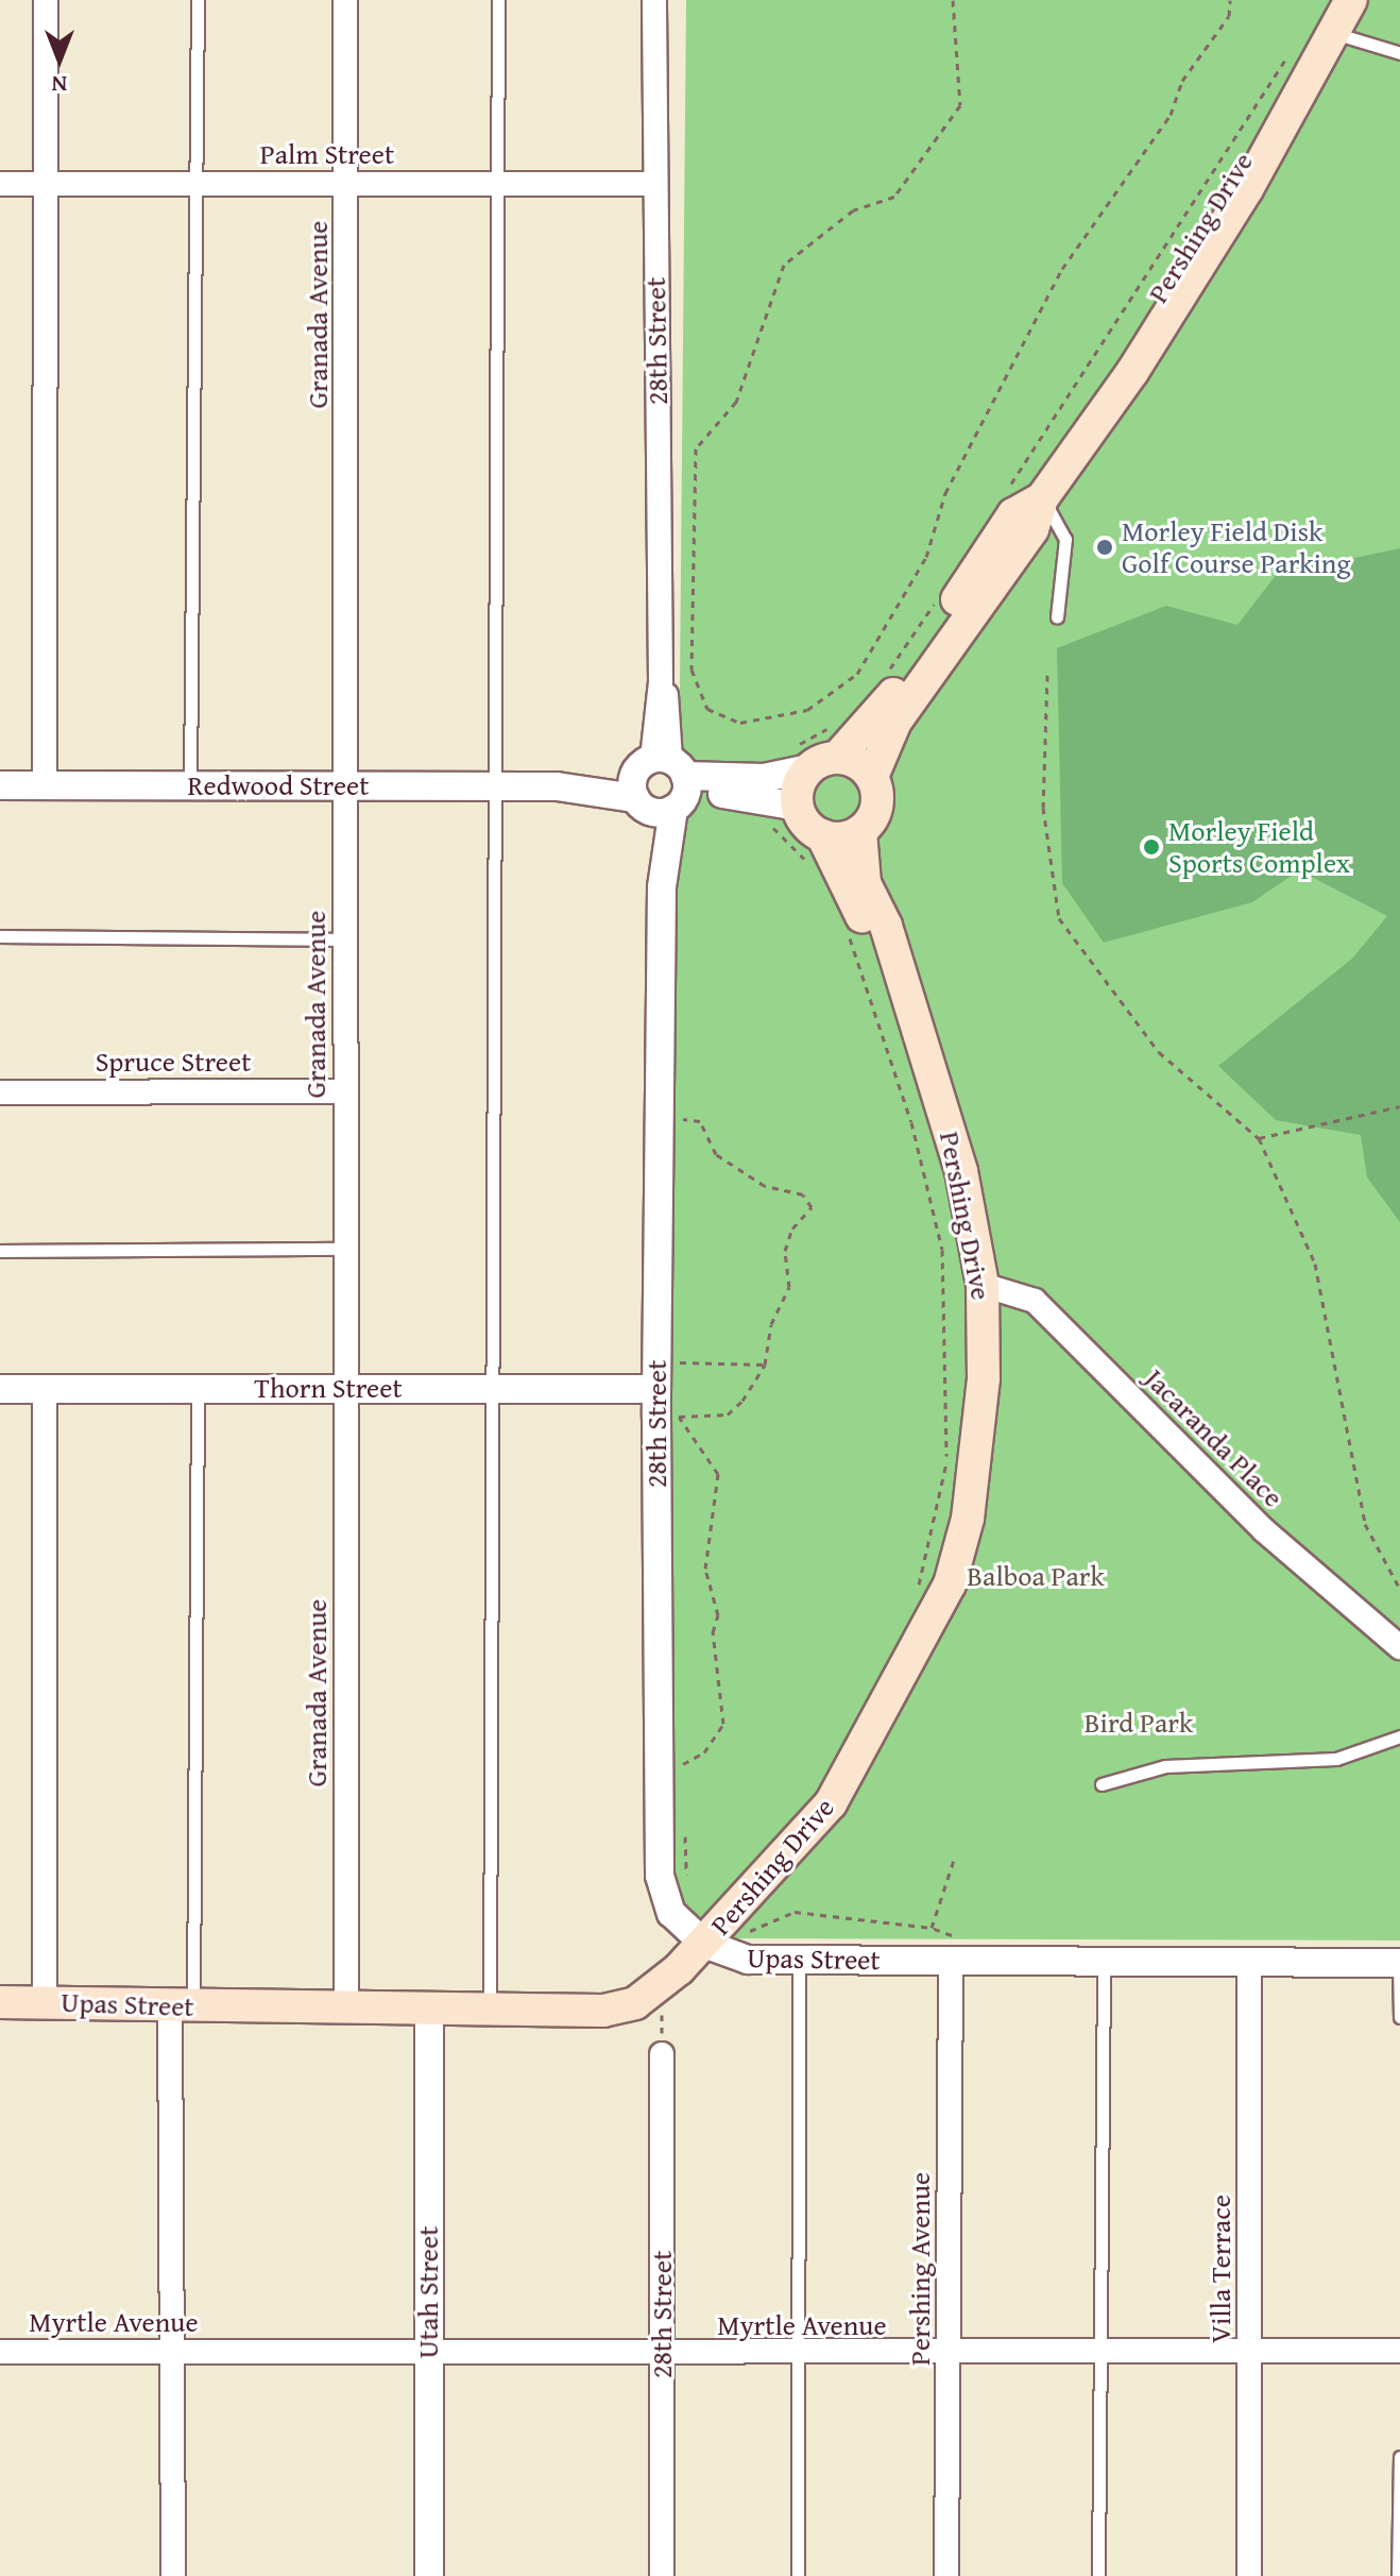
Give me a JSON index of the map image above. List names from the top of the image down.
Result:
{
  "streets": {
    "main road": ["Pershing Drive", "Upas Street"],
    "street": [
      "Palm Street",
      "Granada Avenue",
      "28th Street",
      "Redwood Street",
      "Spruce Street",
      "Thorn Street",
      "Jacaranda Place",
      "Pershing Avenue",
      "Villa Terrace",
      "Utah Street",
      "Myrtle Avenue"
    ]
  },
  "crossings": [
    ["Palm Street", "Granada Avenue"],
    ["Palm Street", "28th Street"],
    ["Pershing Drive", "28th Street"],
    ["Pershing Drive", "Redwood Street"],
    ["Pershing Drive", "Jacaranda Place"],
    ["Pershing Drive", "Upas Street"],
    ["Granada Avenue", "Redwood Street"],
    ["Granada Avenue", "Spruce Street"],
    ["Granada Avenue", "Thorn Street"],
    ["Granada Avenue", "Upas Street"],
    ["28th Street", "Redwood Street"],
    ["28th Street", "Thorn Street"],
    ["28th Street", "Upas Street"],
    ["28th Street", "Myrtle Avenue"],
    ["Upas Street", "Pershing Avenue"],
    ["Upas Street", "Villa Terrace"],
    ["Upas Street", "Utah Street"],
    ["Pershing Avenue", "Myrtle Avenue"],
    ["Villa Terrace", "Myrtle Avenue"],
    ["Utah Street", "Myrtle Avenue"]
  ],
  "parks": ["Balboa Park", "Bird Park"],
  "places": ["Morley Field Disk Golf Course Parking", "Morley Field Sports Complex"],
  "north": "bottom"
}
